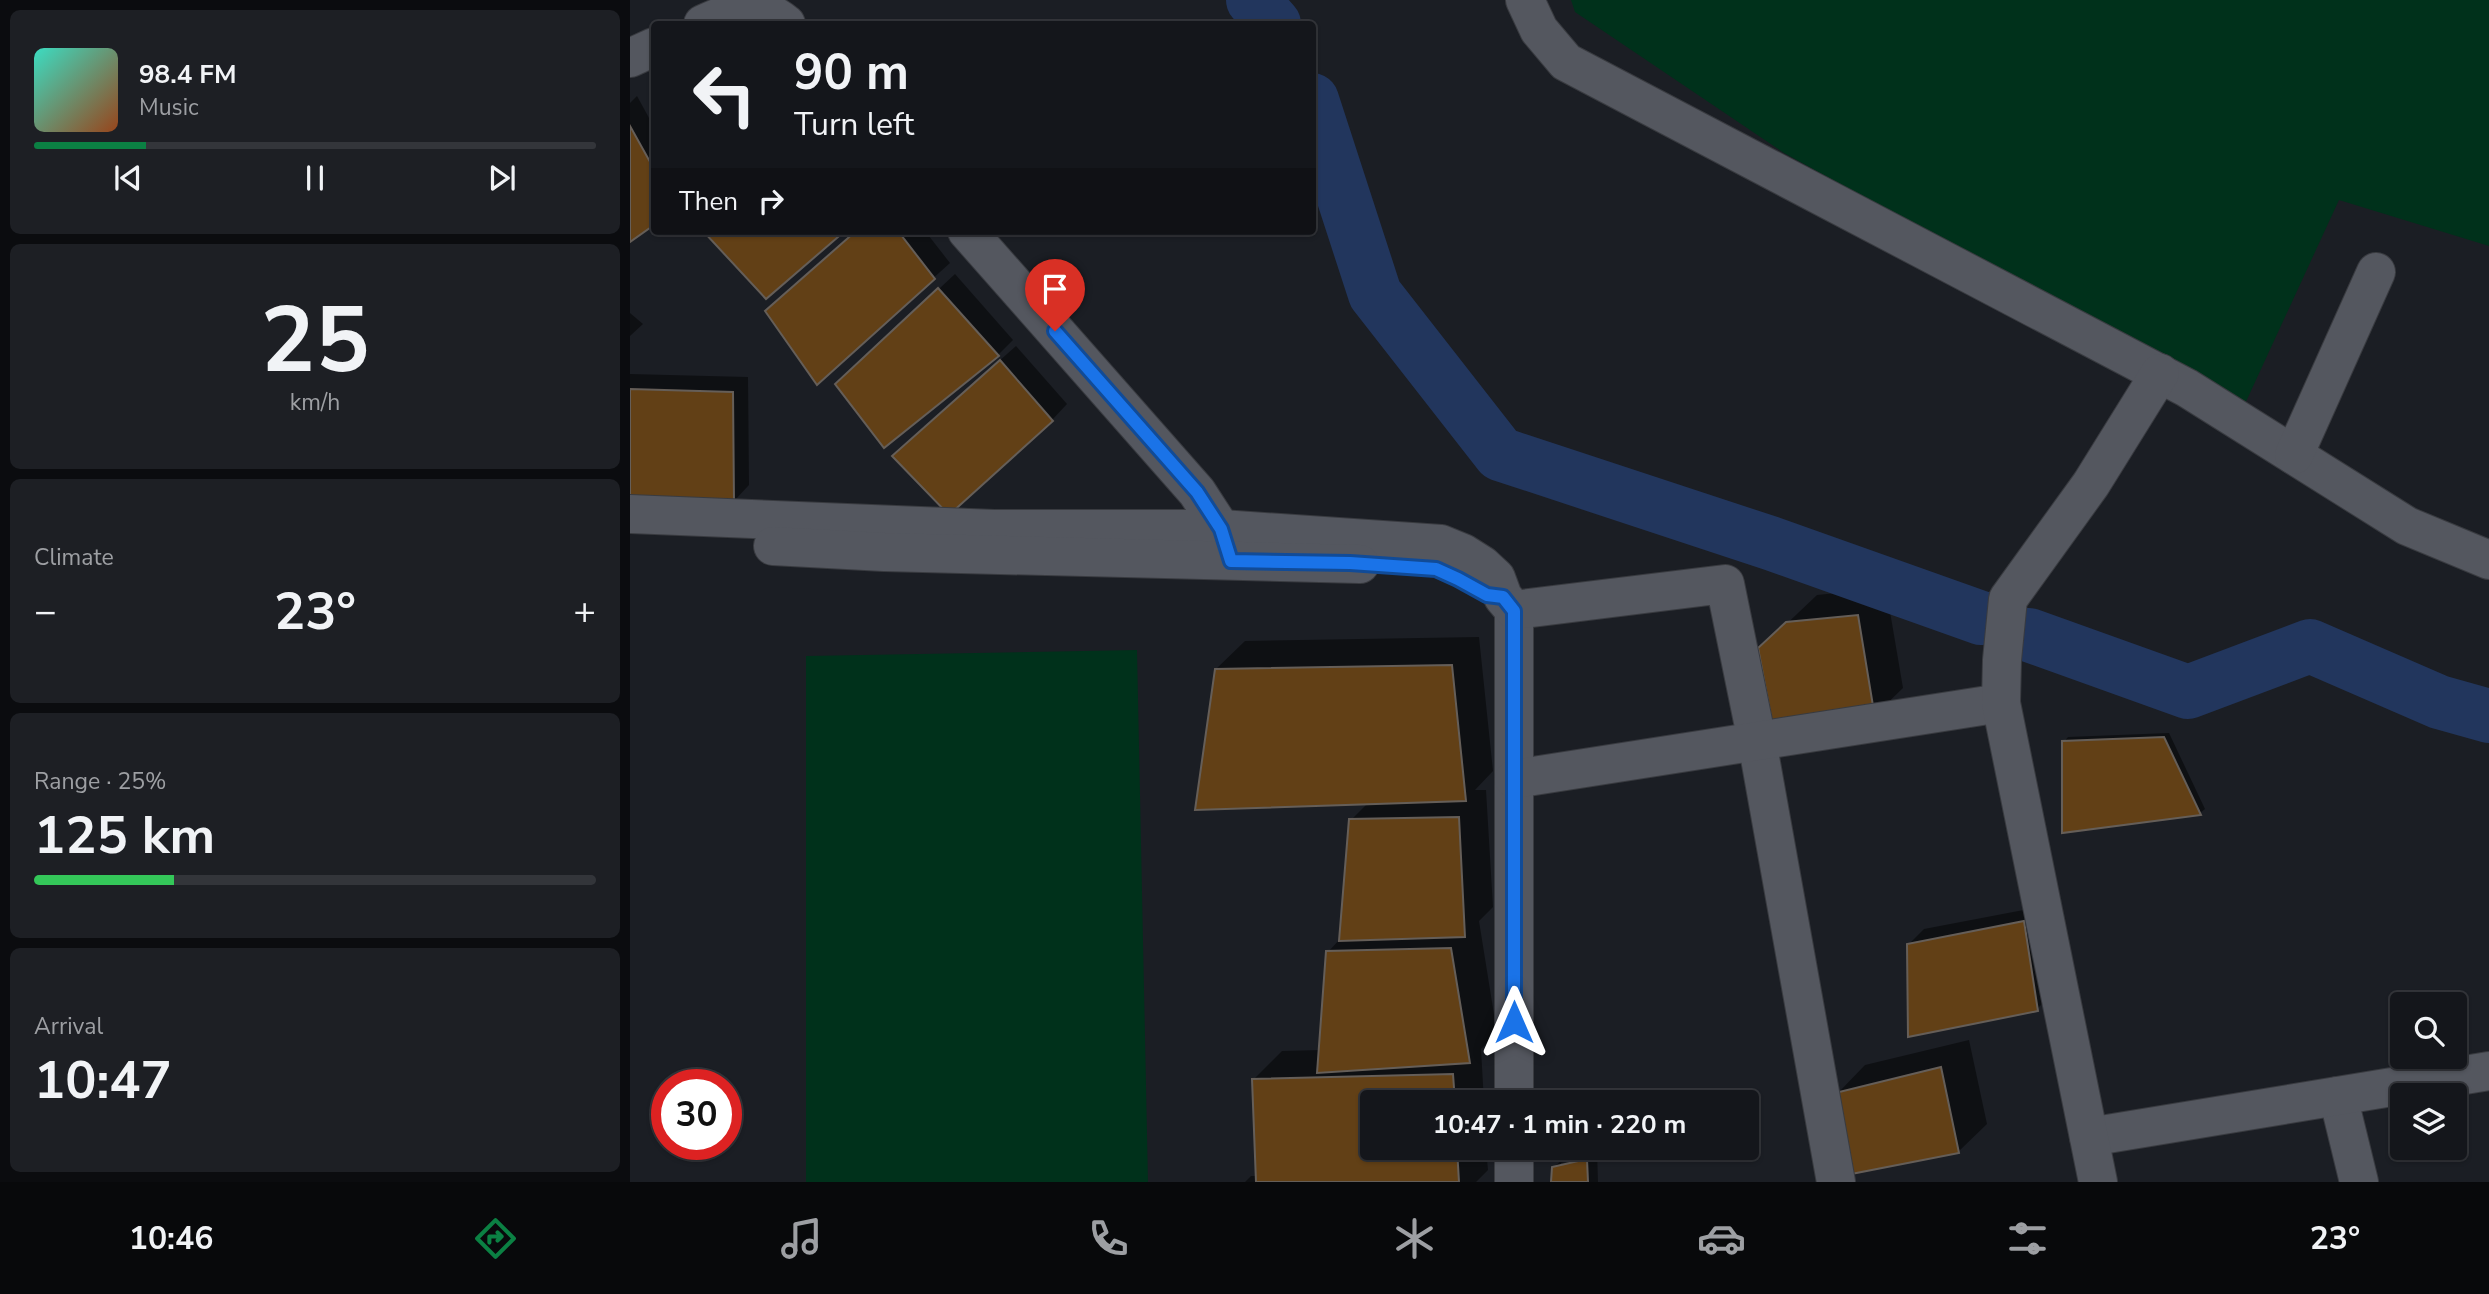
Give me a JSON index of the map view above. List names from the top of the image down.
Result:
{
  "page": {
    "turn": ["90 m", "Turn left"],
    "song": ["98.4 FM", "Music"],
    "then": "Then",
    "tile": [
      ["25", "km/h"],
      "Climate",
      ["Range · 25%", "125 km"],
      ["Arrival", "10:47"]
    ],
    "heat": ["−", "23°", "+"],
    "limit": "30",
    "trip": "10:47 · 1 min · 220 m",
    "tabs": ["10:46", "23°"]
  }
}
